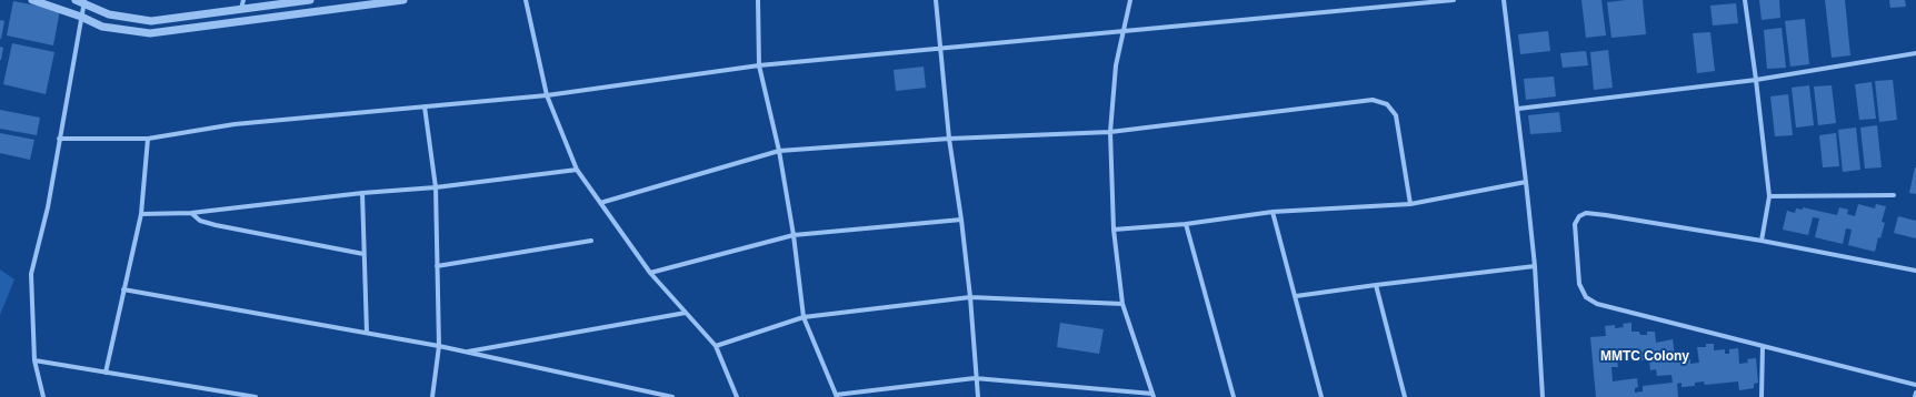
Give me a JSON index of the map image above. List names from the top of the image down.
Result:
{
  "districts": ["MMTC Colony"]
}
